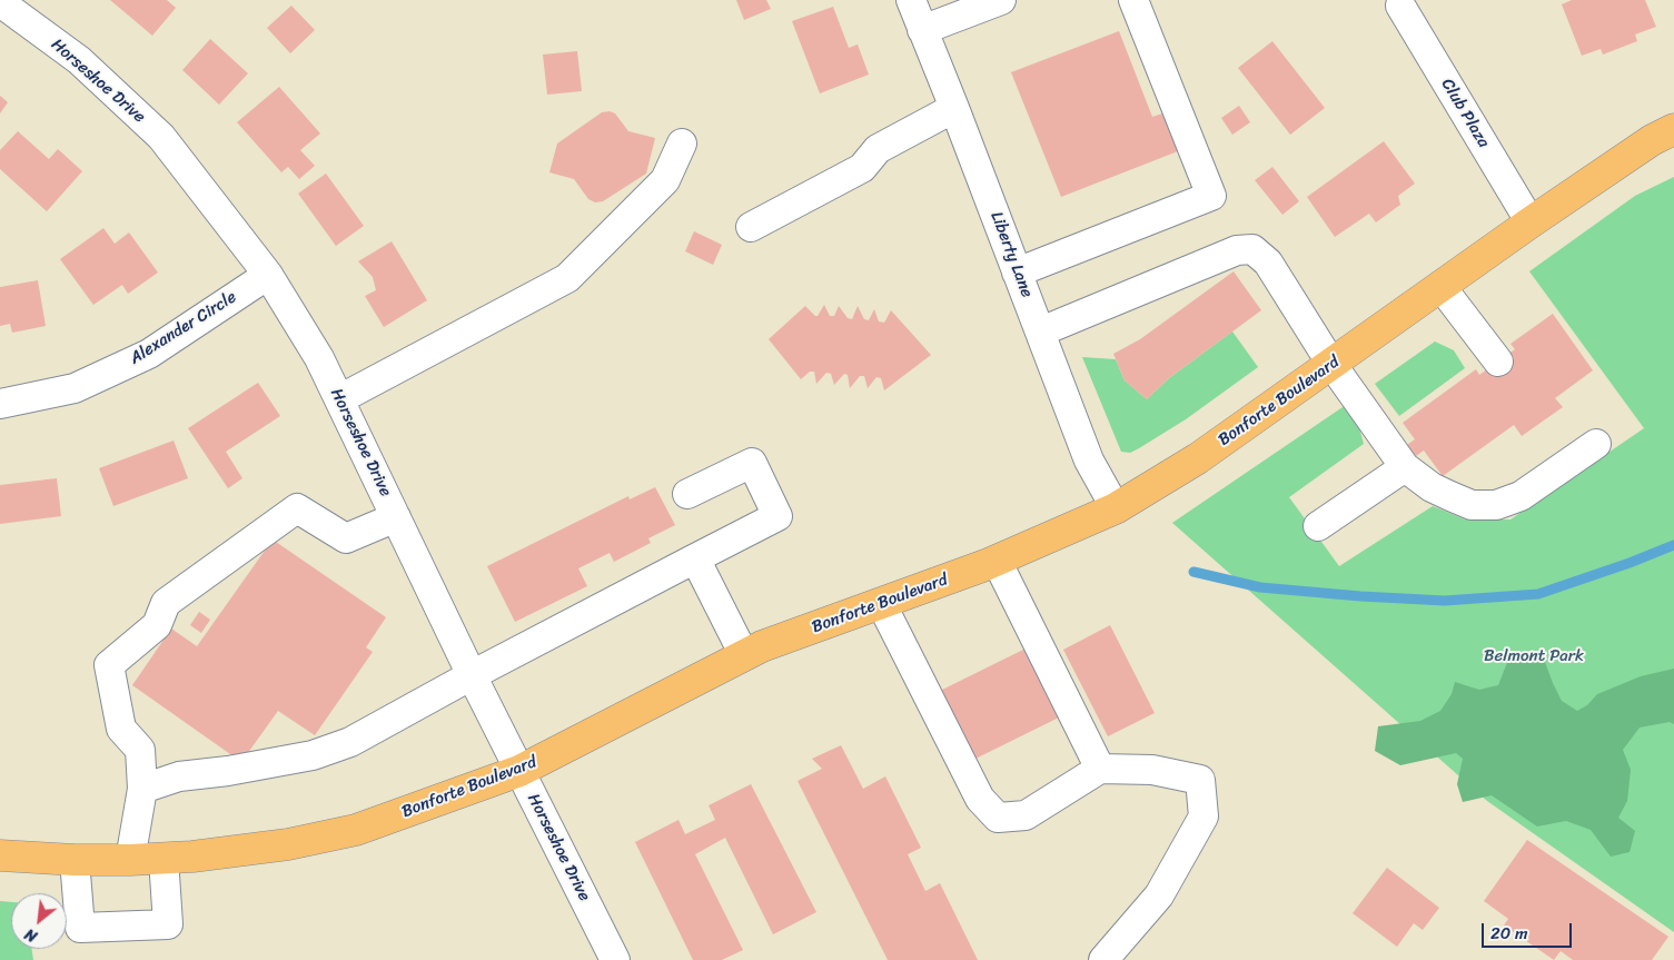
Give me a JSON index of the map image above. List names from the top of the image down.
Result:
{
  "streets": {
    "main road": ["Bonforte Boulevard"],
    "street": [
      "Horseshoe Drive",
      "Club Plaza",
      "Liberty Lane",
      "Alexander Circle"
    ]
  },
  "crossings": [
    ["Horseshoe Drive", "Alexander Circle"],
    ["Horseshoe Drive", "Bonforte Boulevard"],
    ["Club Plaza", "Bonforte Boulevard"],
    ["Liberty Lane", "Bonforte Boulevard"]
  ],
  "parks": ["Belmont Park"],
  "scale_bar": "20 m",
  "north": "bottom left"
}
